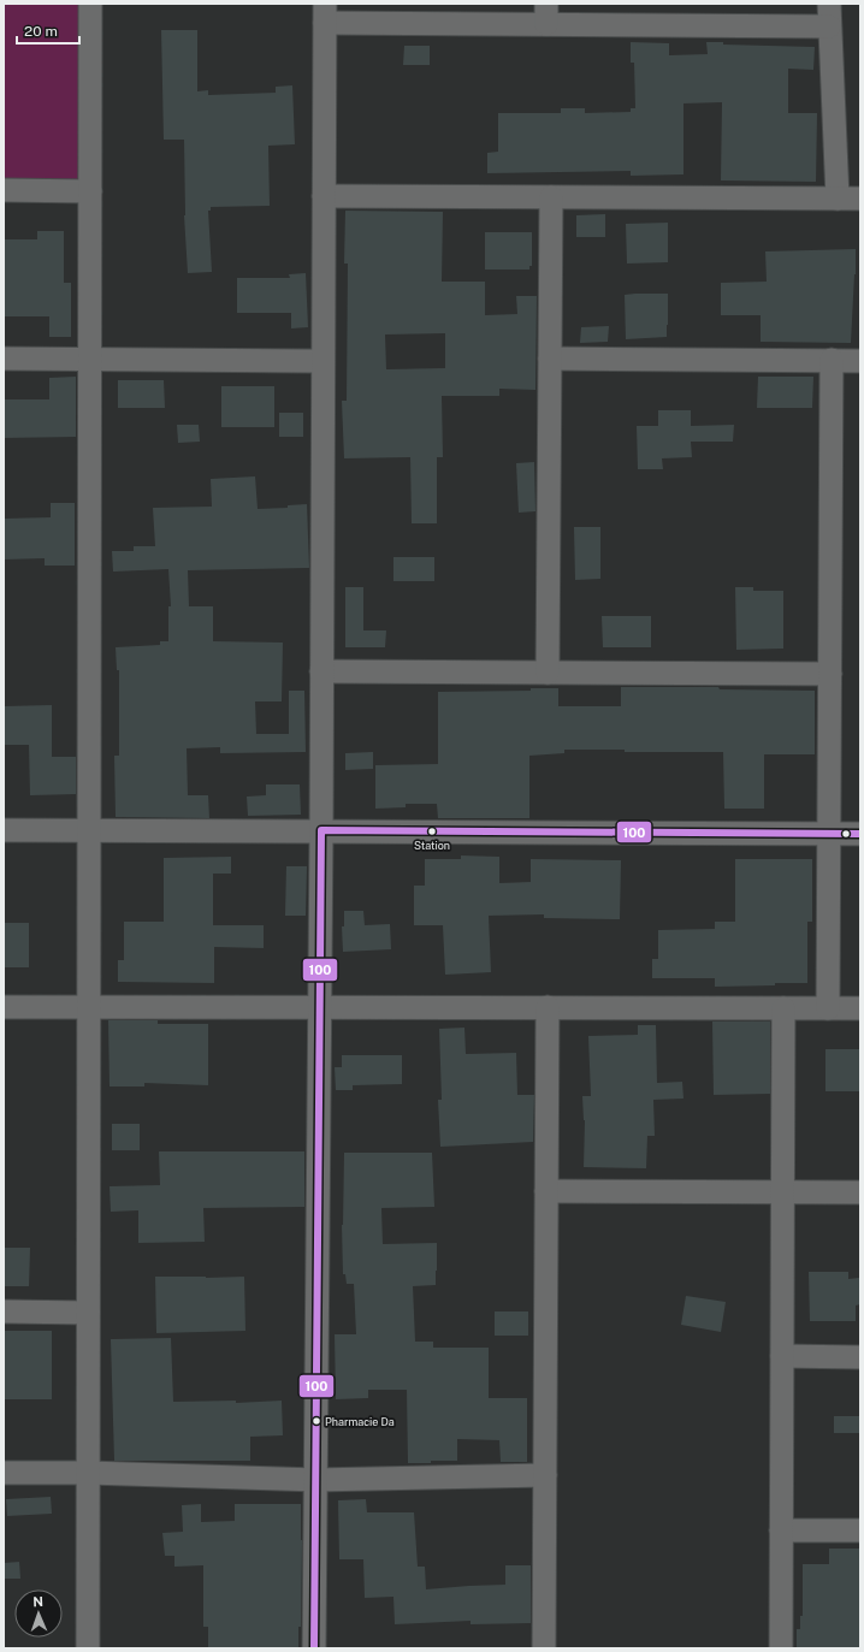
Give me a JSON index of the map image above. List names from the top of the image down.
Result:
{
  "places": ["Station", "Pharmacie Da"],
  "lines": ["transit line 100"],
  "scale_bar": "20 m",
  "north": "top"
}
